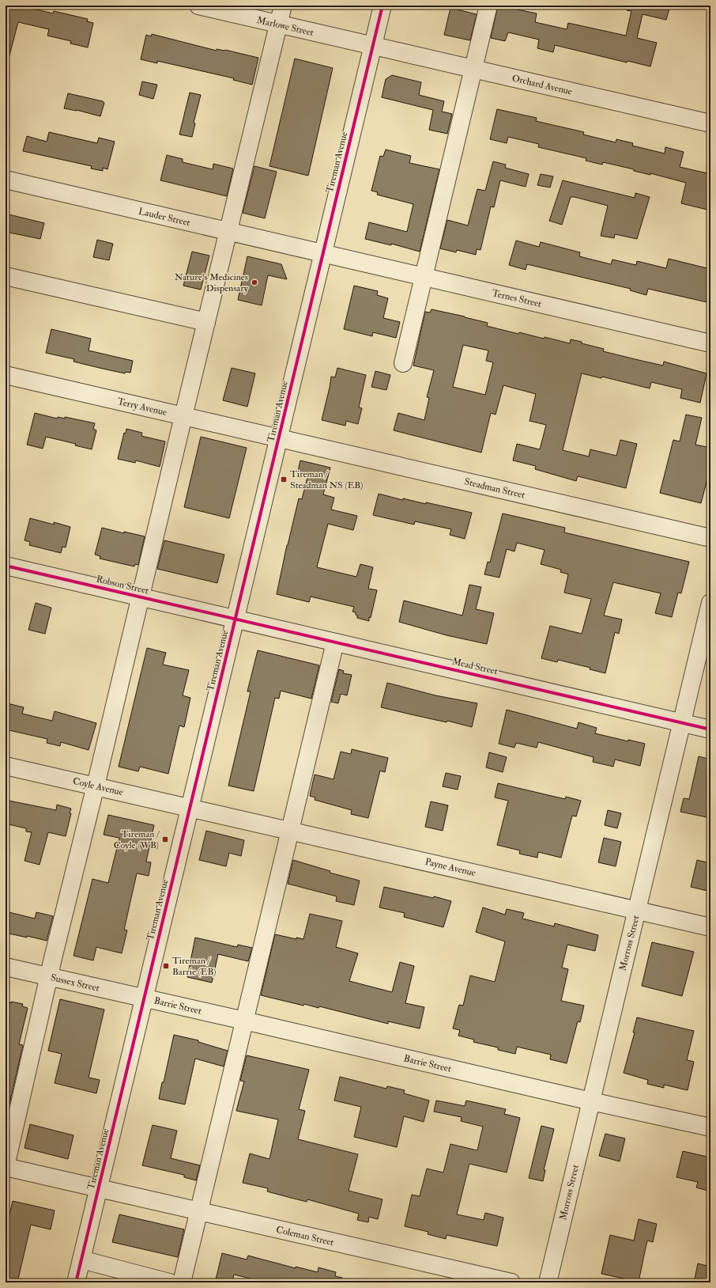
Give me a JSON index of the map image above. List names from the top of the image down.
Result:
{
  "streets": {
    "street": [
      "Marlowe Street",
      "Orchard Avenue",
      "Tireman Avenue",
      "Lauder Street",
      "Ternes Street",
      "Terry Avenue",
      "Steadman Street",
      "Robson Street",
      "Mead Street",
      "Coyle Avenue",
      "Payne Avenue",
      "Morross Street",
      "Sussex Street",
      "Barrie Street",
      "Coleman Street"
    ]
  },
  "crossings": [
    ["Marlowe Street", "Orchard Avenue"],
    ["Marlowe Street", "Tireman Avenue"],
    ["Orchard Avenue", "Tireman Avenue"],
    ["Tireman Avenue", "Lauder Street"],
    ["Tireman Avenue", "Ternes Street"],
    ["Tireman Avenue", "Terry Avenue"],
    ["Tireman Avenue", "Steadman Street"],
    ["Tireman Avenue", "Robson Street"],
    ["Tireman Avenue", "Mead Street"],
    ["Tireman Avenue", "Coyle Avenue"],
    ["Tireman Avenue", "Payne Avenue"],
    ["Tireman Avenue", "Sussex Street"],
    ["Tireman Avenue", "Barrie Street"],
    ["Tireman Avenue", "Coleman Street"],
    ["Lauder Street", "Ternes Street"],
    ["Terry Avenue", "Steadman Street"],
    ["Robson Street", "Mead Street"],
    ["Mead Street", "Morross Street"],
    ["Coyle Avenue", "Payne Avenue"],
    ["Payne Avenue", "Morross Street"],
    ["Morross Street", "Barrie Street"],
    ["Sussex Street", "Barrie Street"]
  ],
  "places": {
    "other": ["Nature's Medicines Dispensary"],
    "transit": ["Tireman / Steadman NS (EB)", "Tireman / Coyle (WB)", "Tireman / Barrie (EB)"]
  }
}
